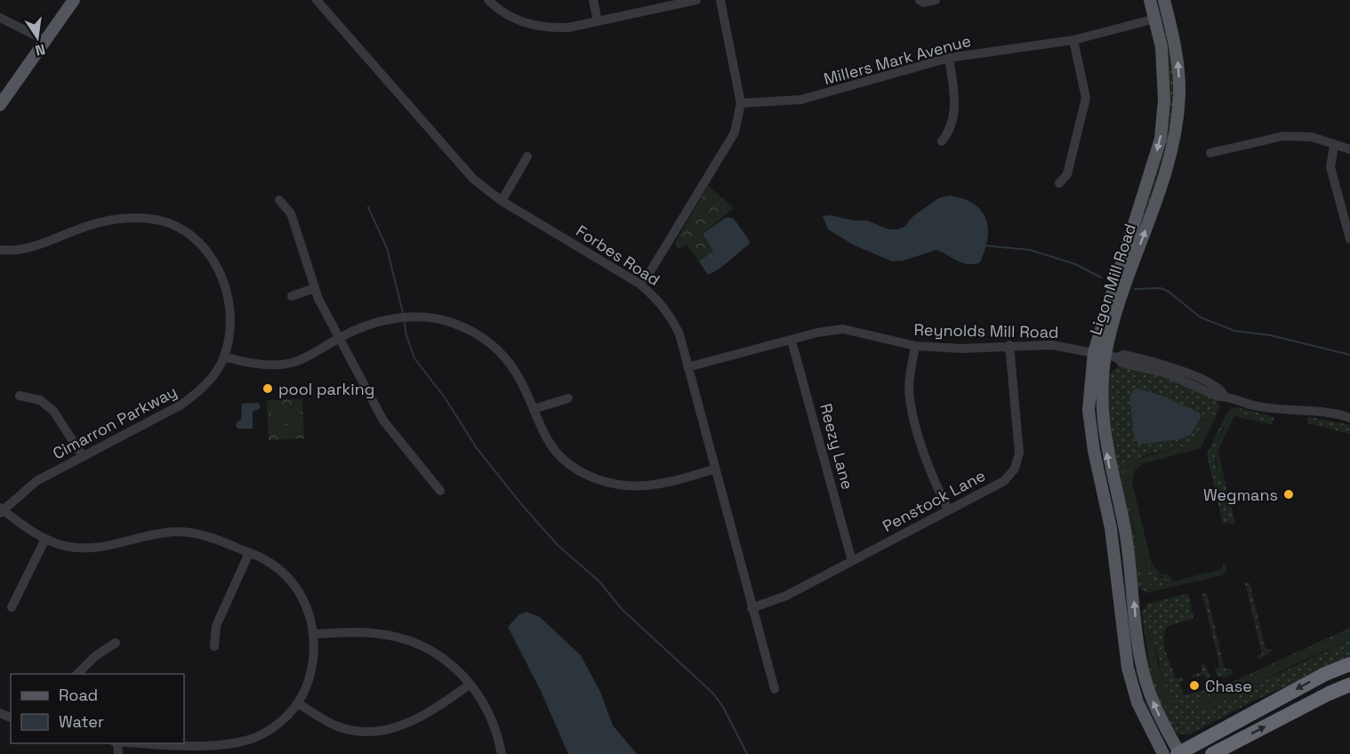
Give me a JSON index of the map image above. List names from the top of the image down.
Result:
{
  "streets": {
    "main road": ["Ligon Mill Road"],
    "street": [
      "Millers Mark Avenue",
      "Forbes Road",
      "Reynolds Mill Road",
      "Cimarron Parkway",
      "Reezy Lane",
      "Penstock Lane"
    ]
  },
  "crossings": [
    ["Millers Mark Avenue", "Ligon Mill Road"],
    ["Forbes Road", "Reynolds Mill Road"],
    ["Forbes Road", "Penstock Lane"],
    ["Ligon Mill Road", "Reynolds Mill Road"],
    ["Reynolds Mill Road", "Reezy Lane"],
    ["Reynolds Mill Road", "Penstock Lane"],
    ["Reezy Lane", "Penstock Lane"]
  ],
  "places": ["pool parking", "Wegmans", "Chase"],
  "legend": ["Road", "Water"],
  "north": "bottom"
}
